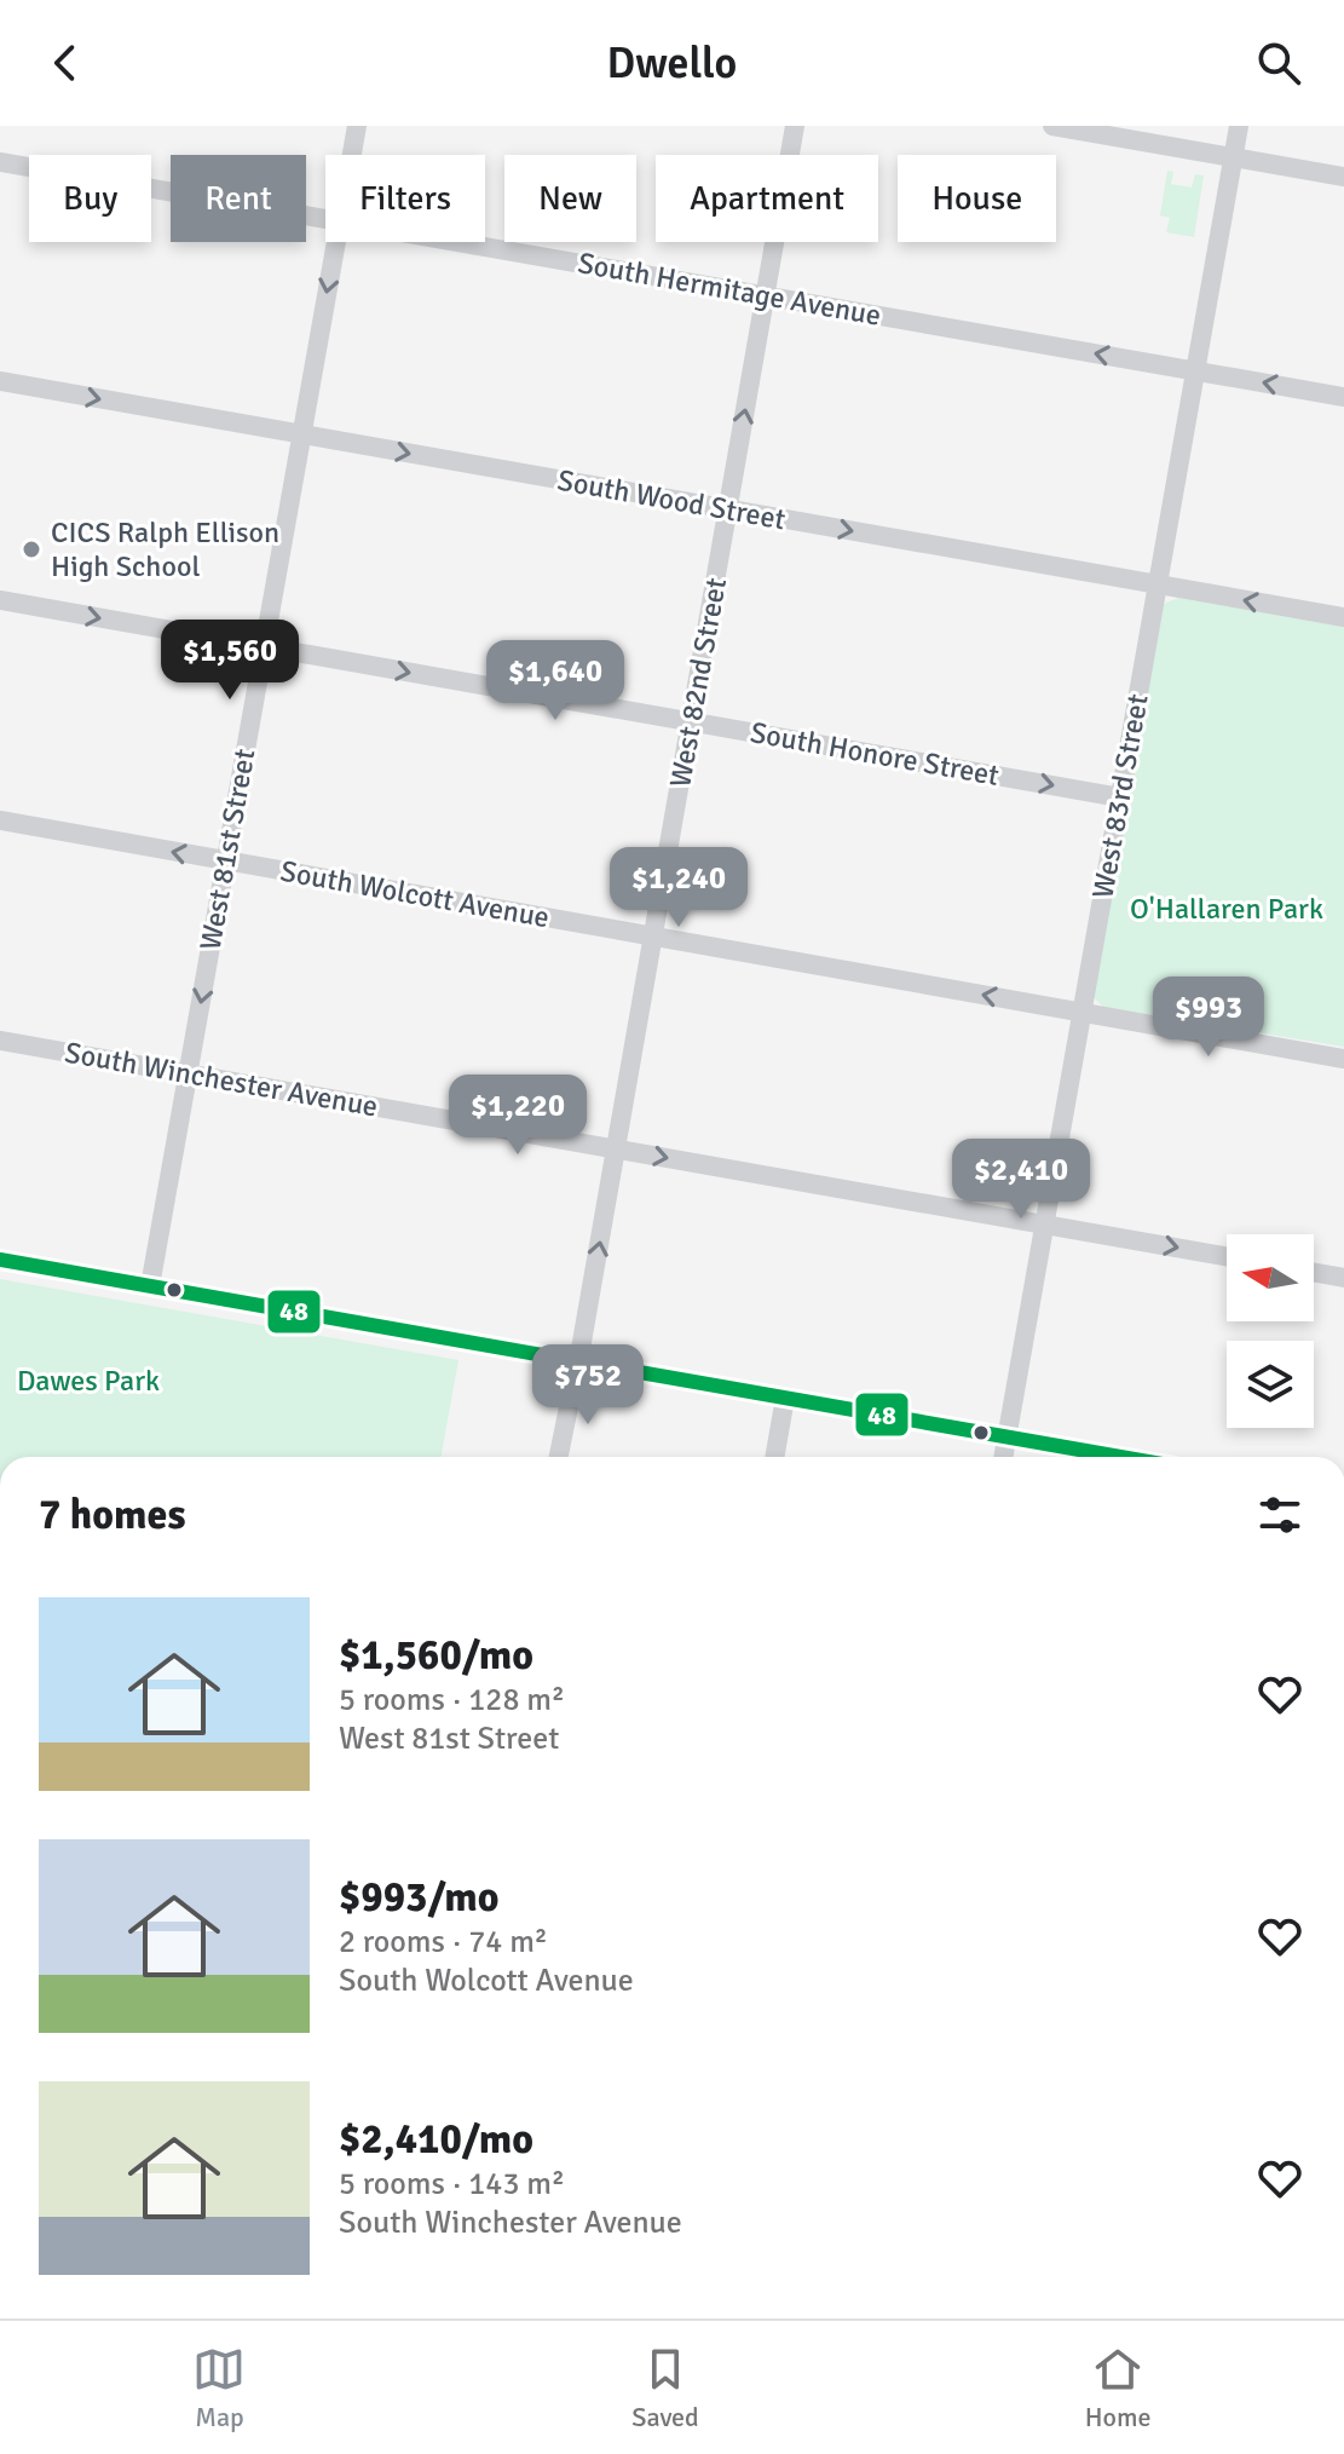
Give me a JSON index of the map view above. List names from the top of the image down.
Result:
{
  "streets": {
    "street": [
      "South Hermitage Avenue",
      "South Wood Street",
      "West 82nd Street",
      "South Honore Street",
      "West 83rd Street",
      "West 81st Street",
      "South Wolcott Avenue",
      "South Winchester Avenue"
    ]
  },
  "crossings": [
    ["South Hermitage Avenue", "West 82nd Street"],
    ["South Hermitage Avenue", "West 83rd Street"],
    ["South Wood Street", "West 82nd Street"],
    ["South Wood Street", "West 83rd Street"],
    ["South Wood Street", "West 81st Street"],
    ["West 82nd Street", "South Honore Street"],
    ["West 82nd Street", "South Wolcott Avenue"],
    ["West 82nd Street", "South Winchester Avenue"],
    ["South Honore Street", "West 83rd Street"],
    ["South Honore Street", "West 81st Street"],
    ["West 83rd Street", "South Wolcott Avenue"],
    ["West 83rd Street", "South Winchester Avenue"],
    ["West 81st Street", "South Wolcott Avenue"],
    ["West 81st Street", "South Winchester Avenue"]
  ],
  "one_way": [
    "South Hermitage Avenue",
    "South Honore Street",
    "West 81st Street",
    "South Wolcott Avenue",
    "South Winchester Avenue"
  ],
  "parks": ["O'Hallaren Park", "Dawes Park"],
  "places": ["CICS Ralph Ellison High School"],
  "lines": ["transit line 48"],
  "north": "left",
  "page": {
    "header": "Dwello",
    "chip": [
      "Buy",
      "Rent",
      "Filters",
      "New",
      "Apartment",
      "House"
    ],
    "price": [
      "$1,560",
      "$1,640",
      "$1,240",
      "$993",
      "$1,220",
      "$2,410",
      "$752"
    ],
    "heading": "7 homes",
    "list": [
      {
        "name": "$1,560/mo",
        "note": "5 rooms · 128 m² · West 81st Street"
      },
      {
        "name": "$993/mo",
        "note": "2 rooms · 74 m² · South Wolcott Avenue"
      },
      {
        "name": "$2,410/mo",
        "note": "5 rooms · 143 m² · South Winchester Avenue"
      }
    ],
    "tabs": ["Map", "Saved", "Home"]
  }
}
